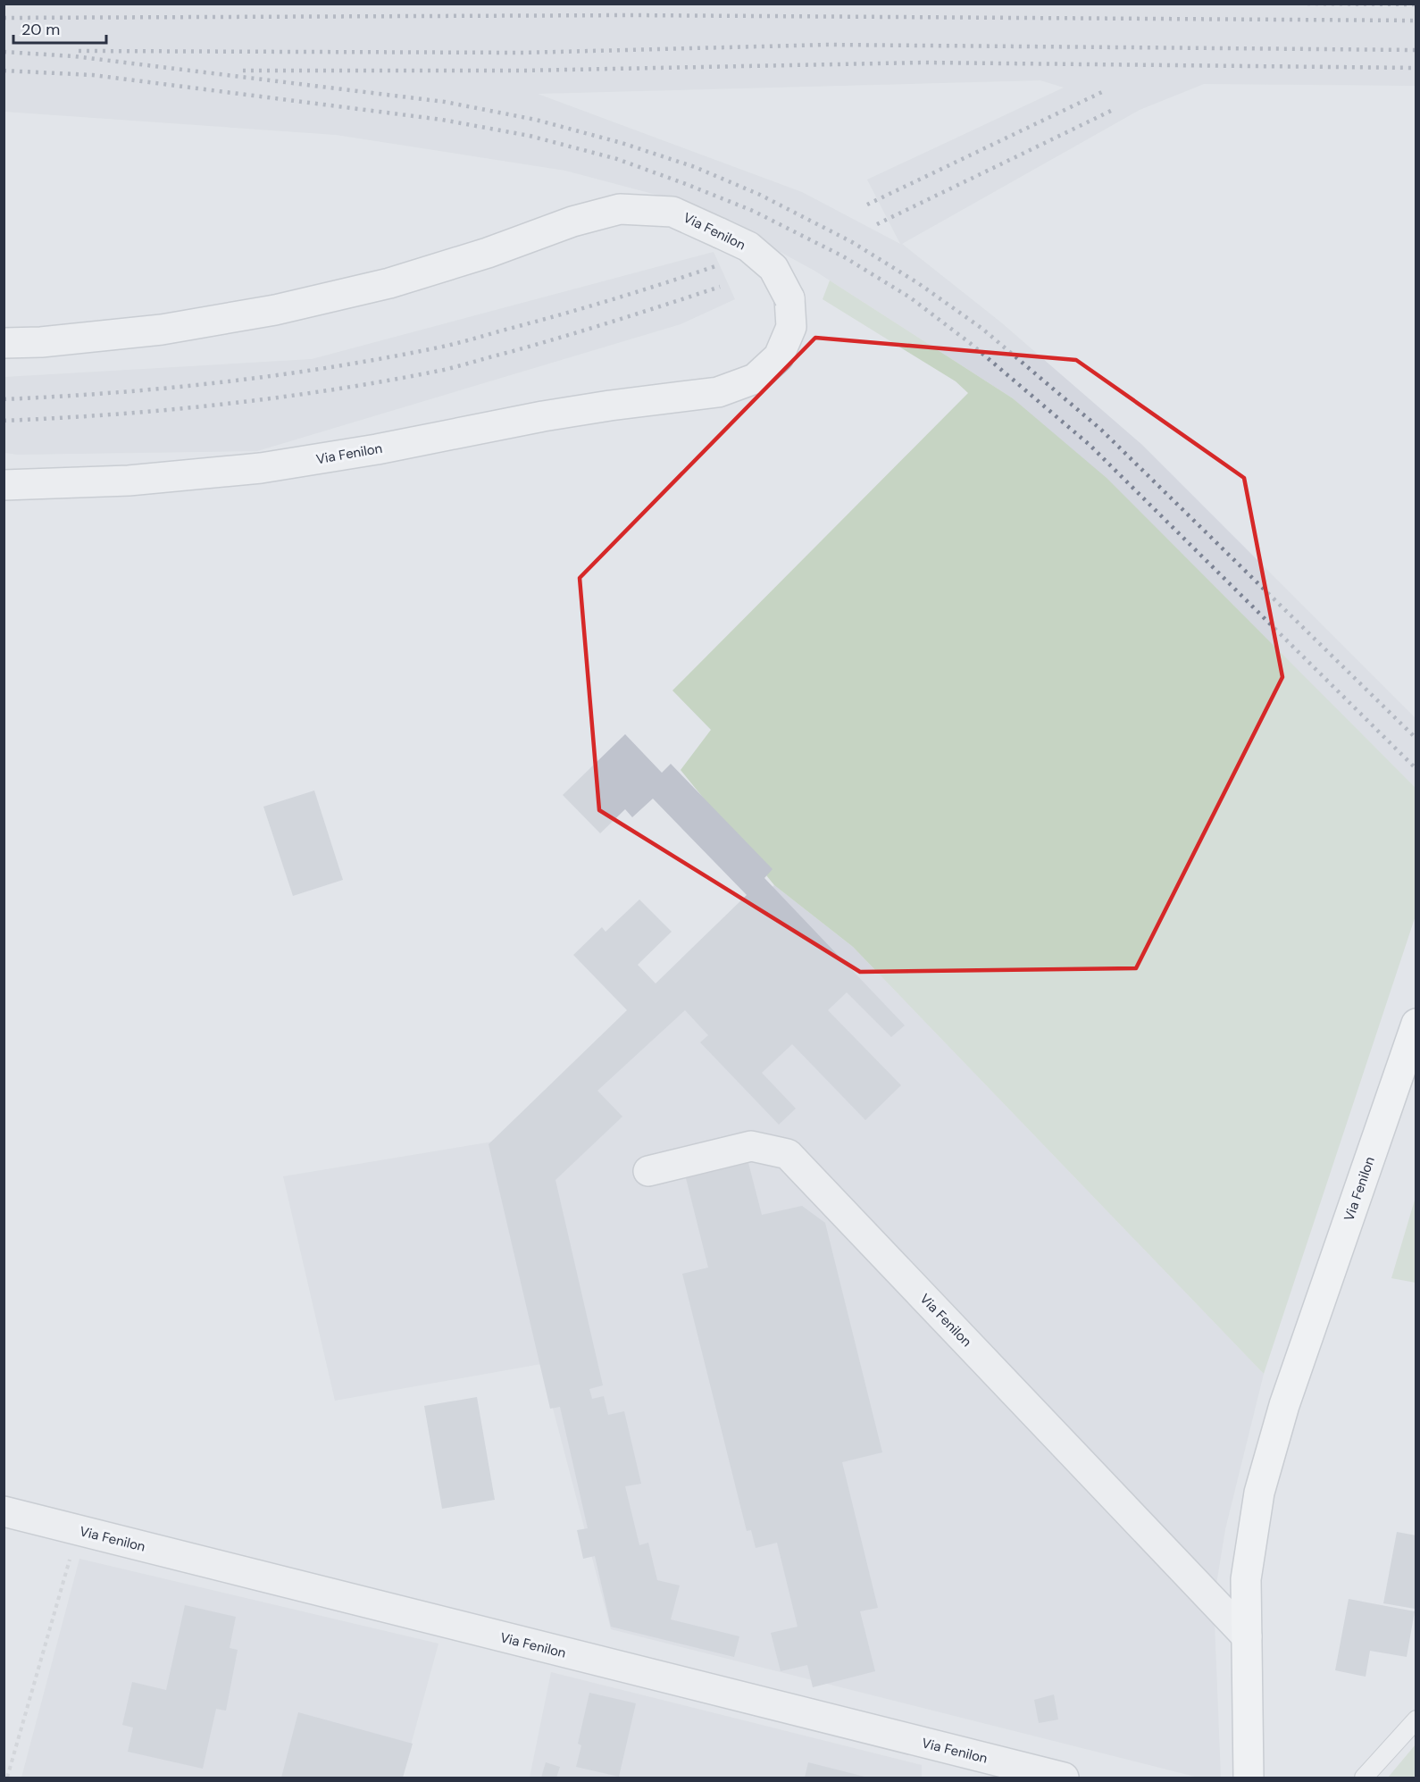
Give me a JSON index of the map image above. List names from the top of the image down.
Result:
{
  "streets": {
    "street": ["Via Fenilon"]
  },
  "scale_bar": "20 m"
}
